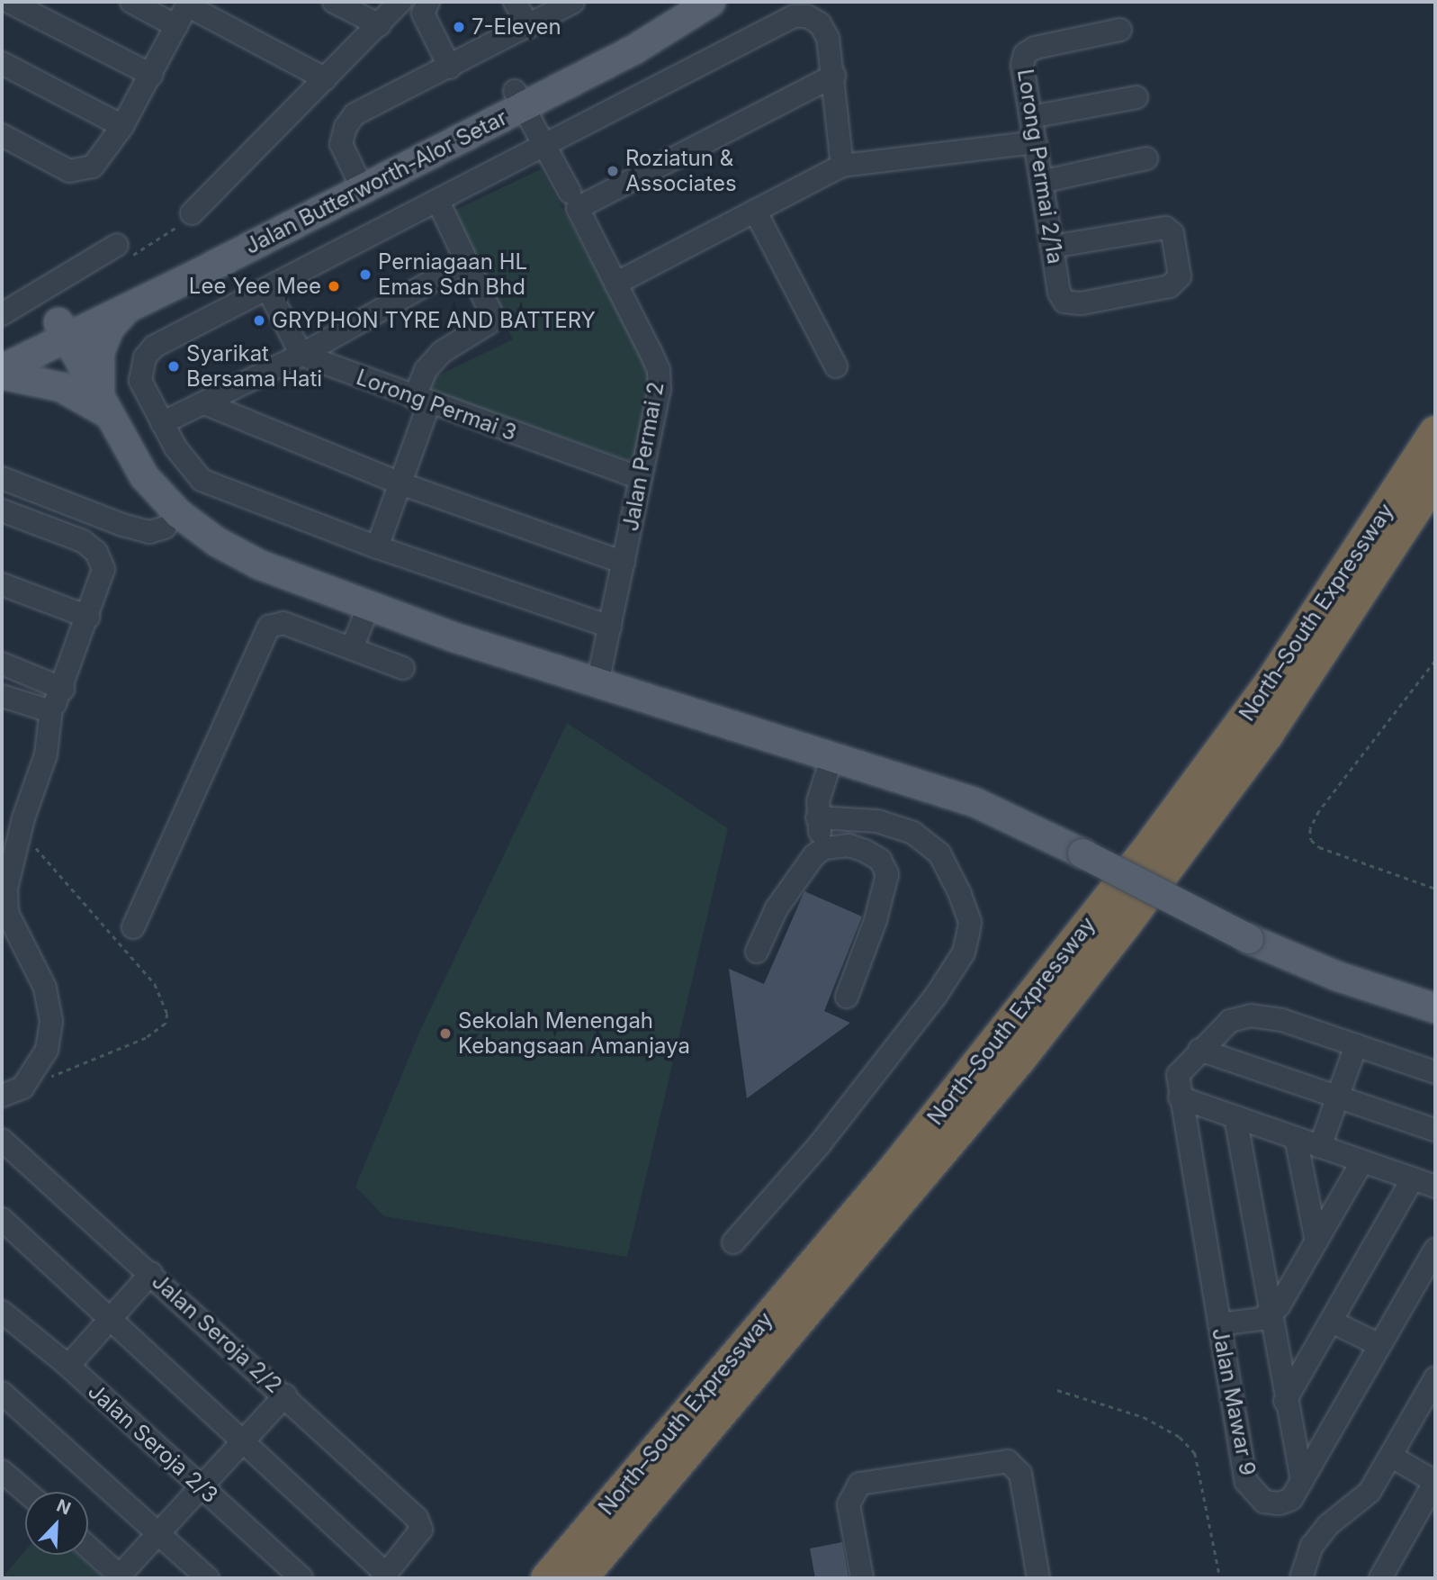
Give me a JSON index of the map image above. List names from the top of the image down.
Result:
{
  "streets": {
    "highway": ["North–South Expressway"],
    "main road": ["Jalan Butterworth-Alor Setar"],
    "street": [
      "Lorong Permai 2/1a",
      "Lorong Permai 3",
      "Jalan Permai 2",
      "Jalan Seroja 2/2",
      "Jalan Mawar 9",
      "Jalan Seroja 2/3"
    ]
  },
  "crossings": [
    ["Jalan Butterworth-Alor Setar", "Jalan Permai 2"],
    ["Lorong Permai 3", "Jalan Permai 2"]
  ],
  "places": [
    "7-Eleven",
    "Roziatun & Associates",
    "Perniagaan HL Emas Sdn Bhd",
    "Lee Yee Mee",
    "GRYPHON TYRE AND BATTERY",
    "Syarikat Bersama Hati",
    "Sekolah Menengah Kebangsaan Amanjaya"
  ],
  "north": "top right"
}
